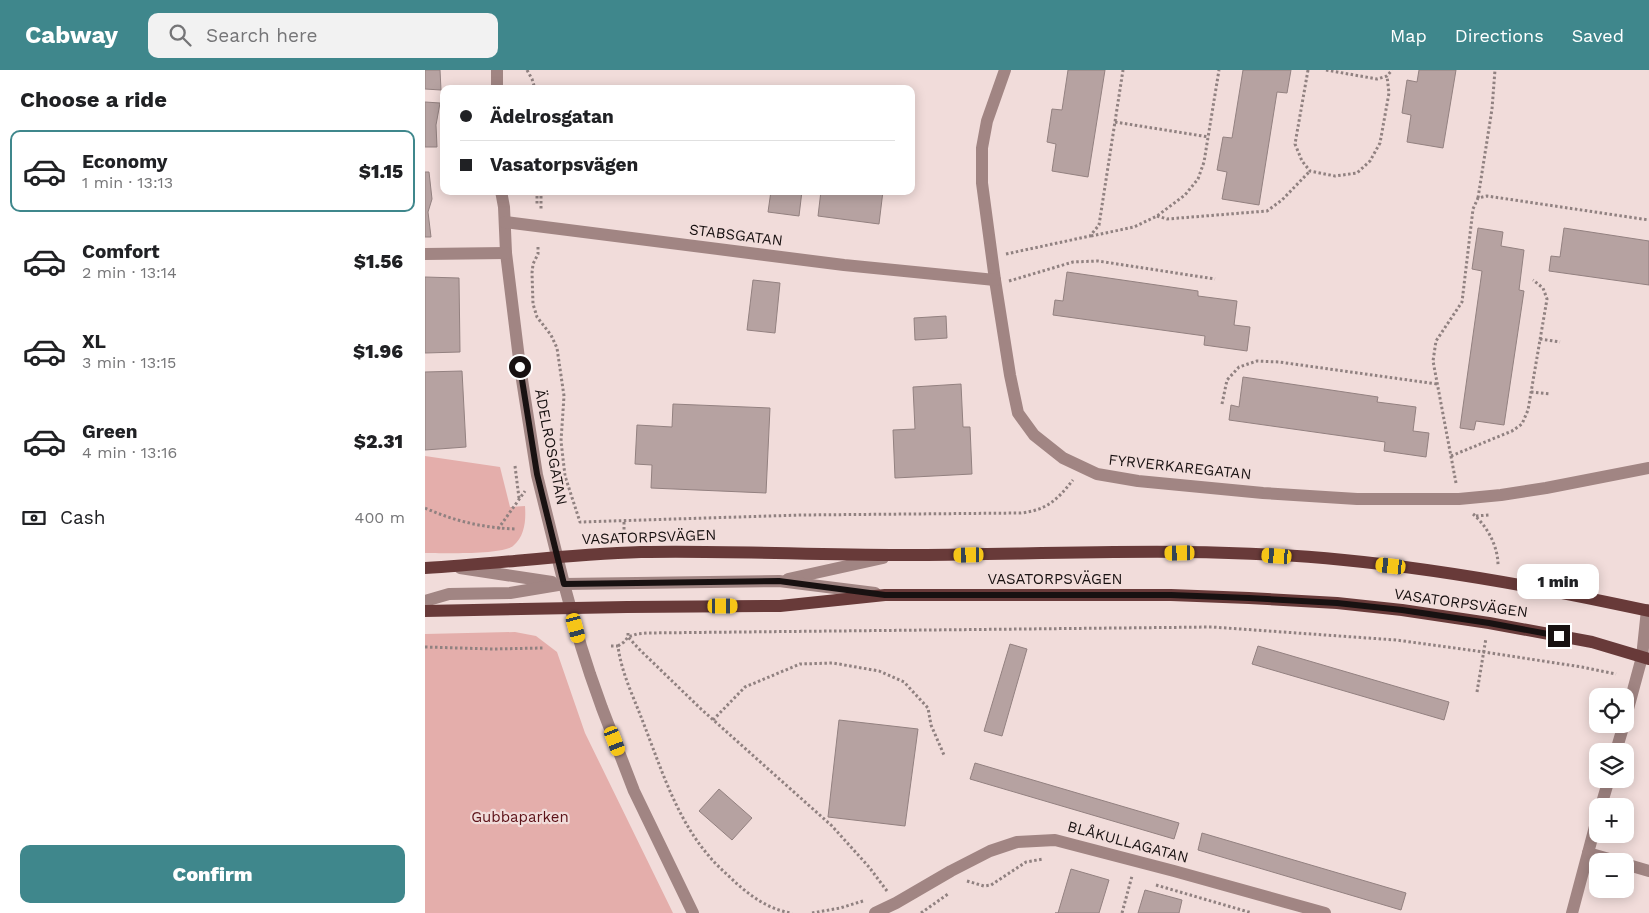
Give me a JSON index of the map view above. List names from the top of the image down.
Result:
{
  "streets": {
    "main road": ["VASATORPSVÄGEN"],
    "street": [
      "STABSGATAN",
      "ÄDELROSGATAN",
      "FYRVERKAREGATAN",
      "BLÅKULLAGATAN"
    ]
  },
  "crossings": [
    ["STABSGATAN", "FYRVERKAREGATAN"],
    ["ÄDELROSGATAN", "VASATORPSVÄGEN"]
  ],
  "parks": ["Gubbaparken"],
  "page": {
    "header": "Cabway",
    "search": "Search here",
    "nav": ["Map", "Directions", "Saved"],
    "heading": "Choose a ride",
    "banner": ["Ädelrosgatan", "Vasatorpsvägen"],
    "list": [
      {
        "name": "Economy",
        "note": "1 min · 13:13",
        "value": "$1.15"
      },
      {
        "name": "Comfort",
        "note": "2 min · 13:14",
        "value": "$1.56"
      },
      {
        "name": "XL",
        "note": "3 min · 13:15",
        "value": "$1.96"
      },
      {
        "name": "Green",
        "note": "4 min · 13:16",
        "value": "$2.31"
      }
    ],
    "pay": ["Cash", "400 m"],
    "bubble": "1 min",
    "map_buttons": ["+", "−"],
    "buttons": "Confirm"
  }
}
